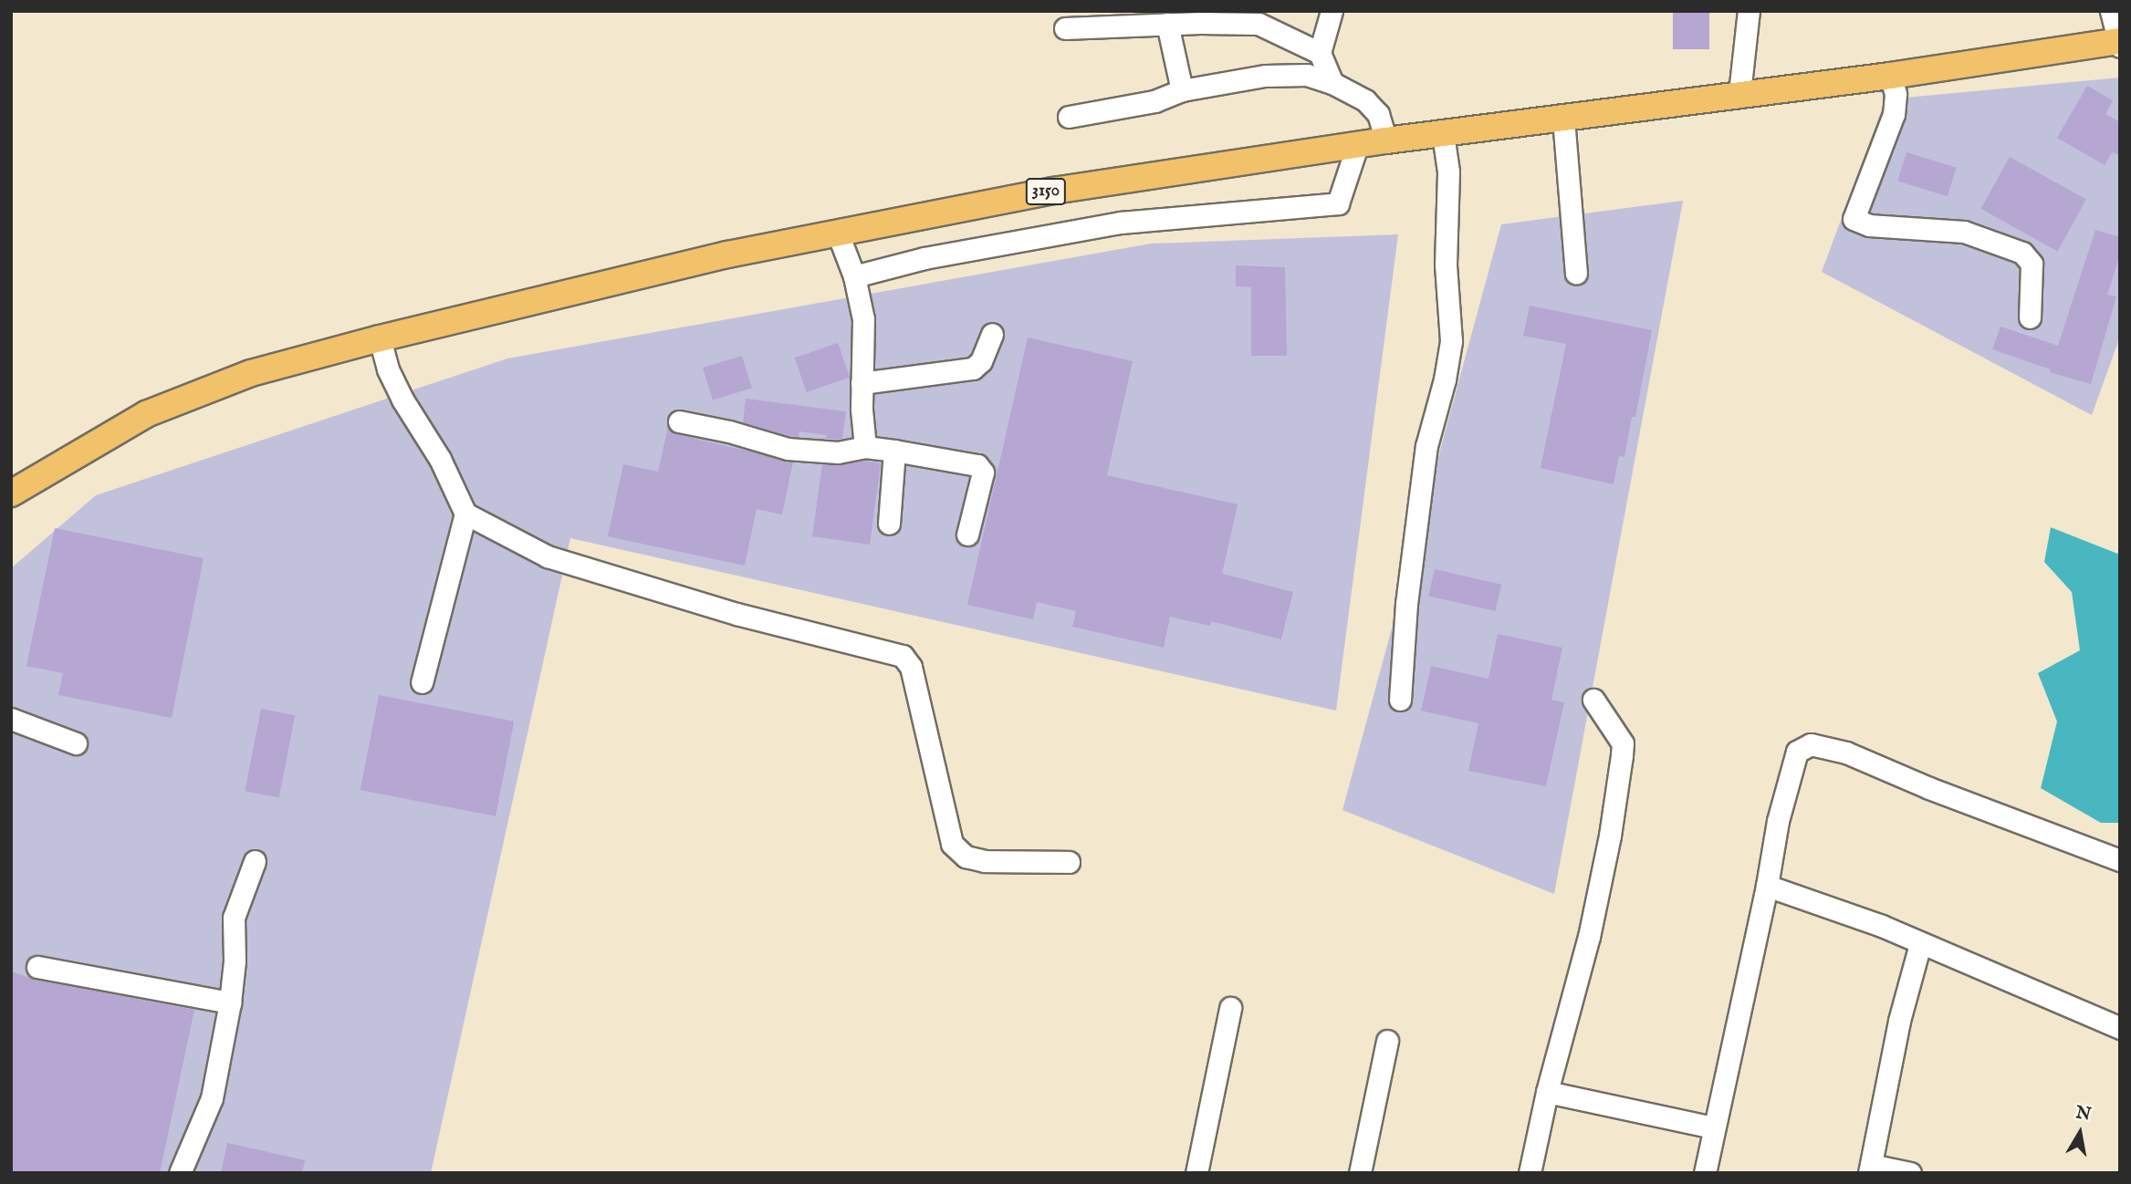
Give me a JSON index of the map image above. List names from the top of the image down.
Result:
{
  "streets": {
    "main road": ["3150"]
  },
  "north": "top"
}
